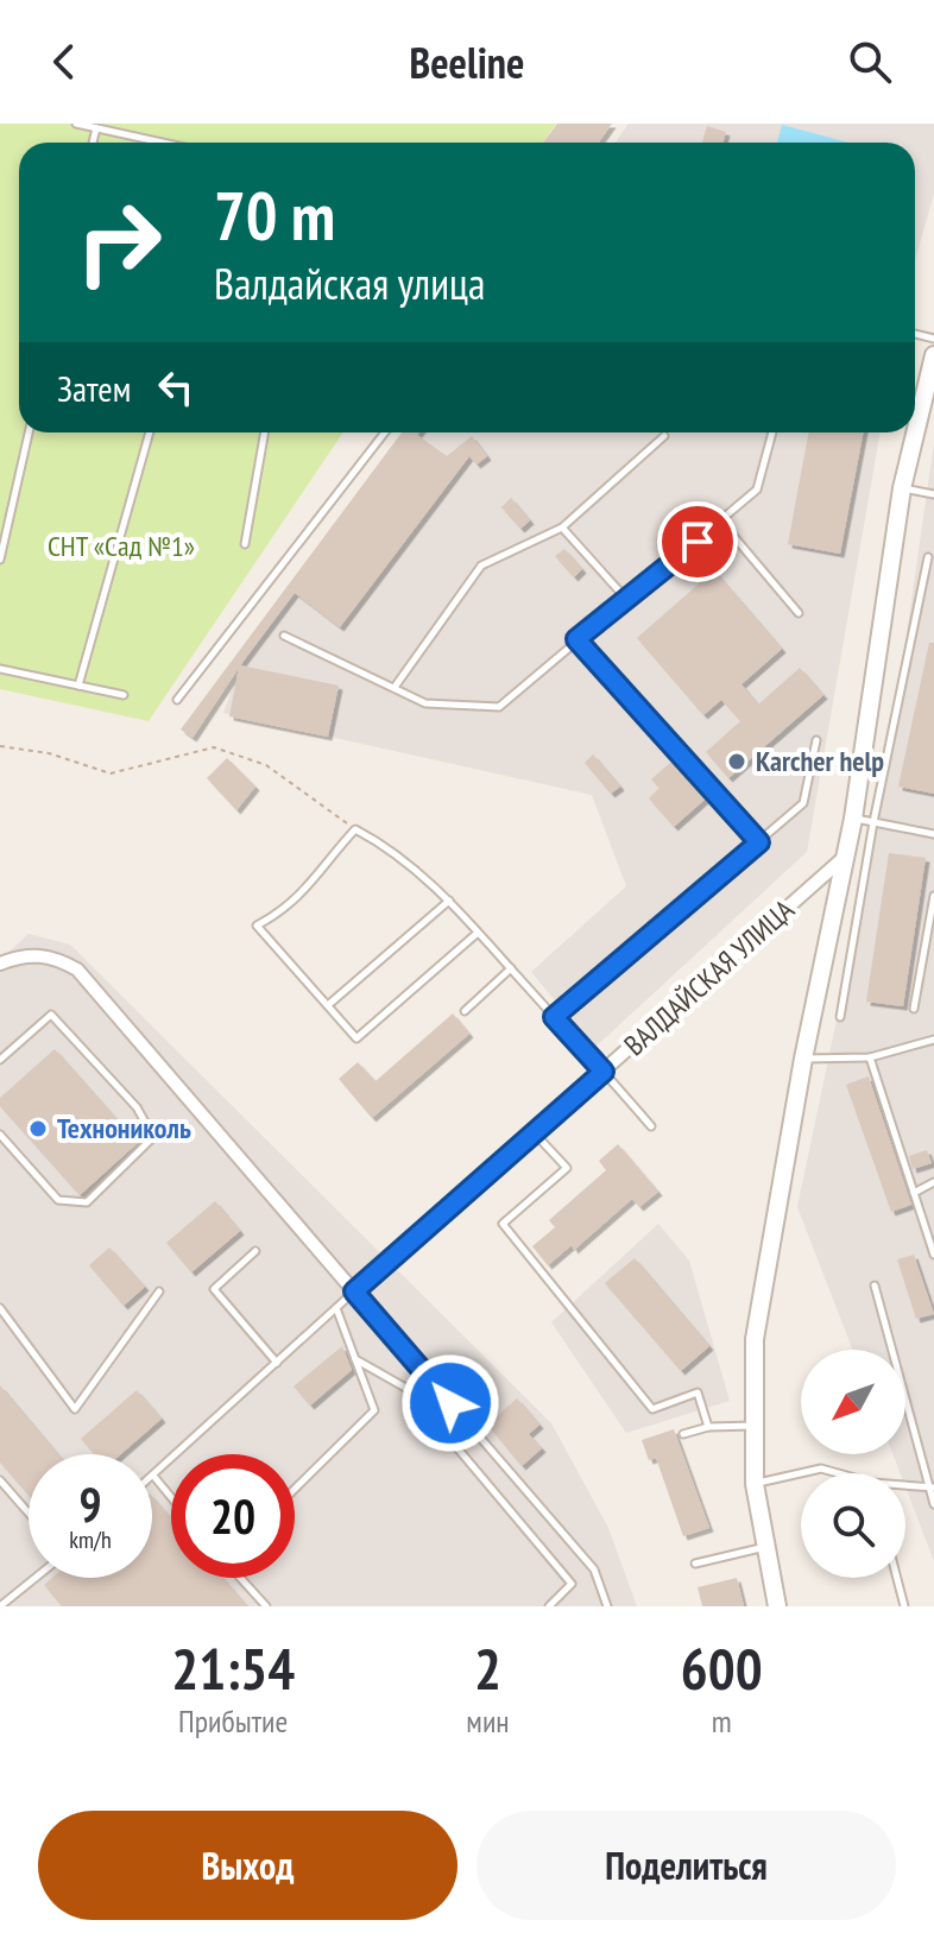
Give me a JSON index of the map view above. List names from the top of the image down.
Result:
{
  "streets": {
    "street": ["ВАЛДАЙСКАЯ УЛИЦА"]
  },
  "parks": ["СНТ «Сад №1»"],
  "places": ["Karcher help", "Технониколь"],
  "north": "bottom left",
  "page": {
    "header": "Beeline",
    "turn": ["70 m", "Валдайская улица"],
    "then": "Затем",
    "speed": "9 km/h",
    "limit": "20",
    "eta": [
      "21:54",
      "Прибытие",
      "2",
      "мин",
      "600",
      "m"
    ],
    "buttons": ["Выход", "Поделиться"]
  }
}
